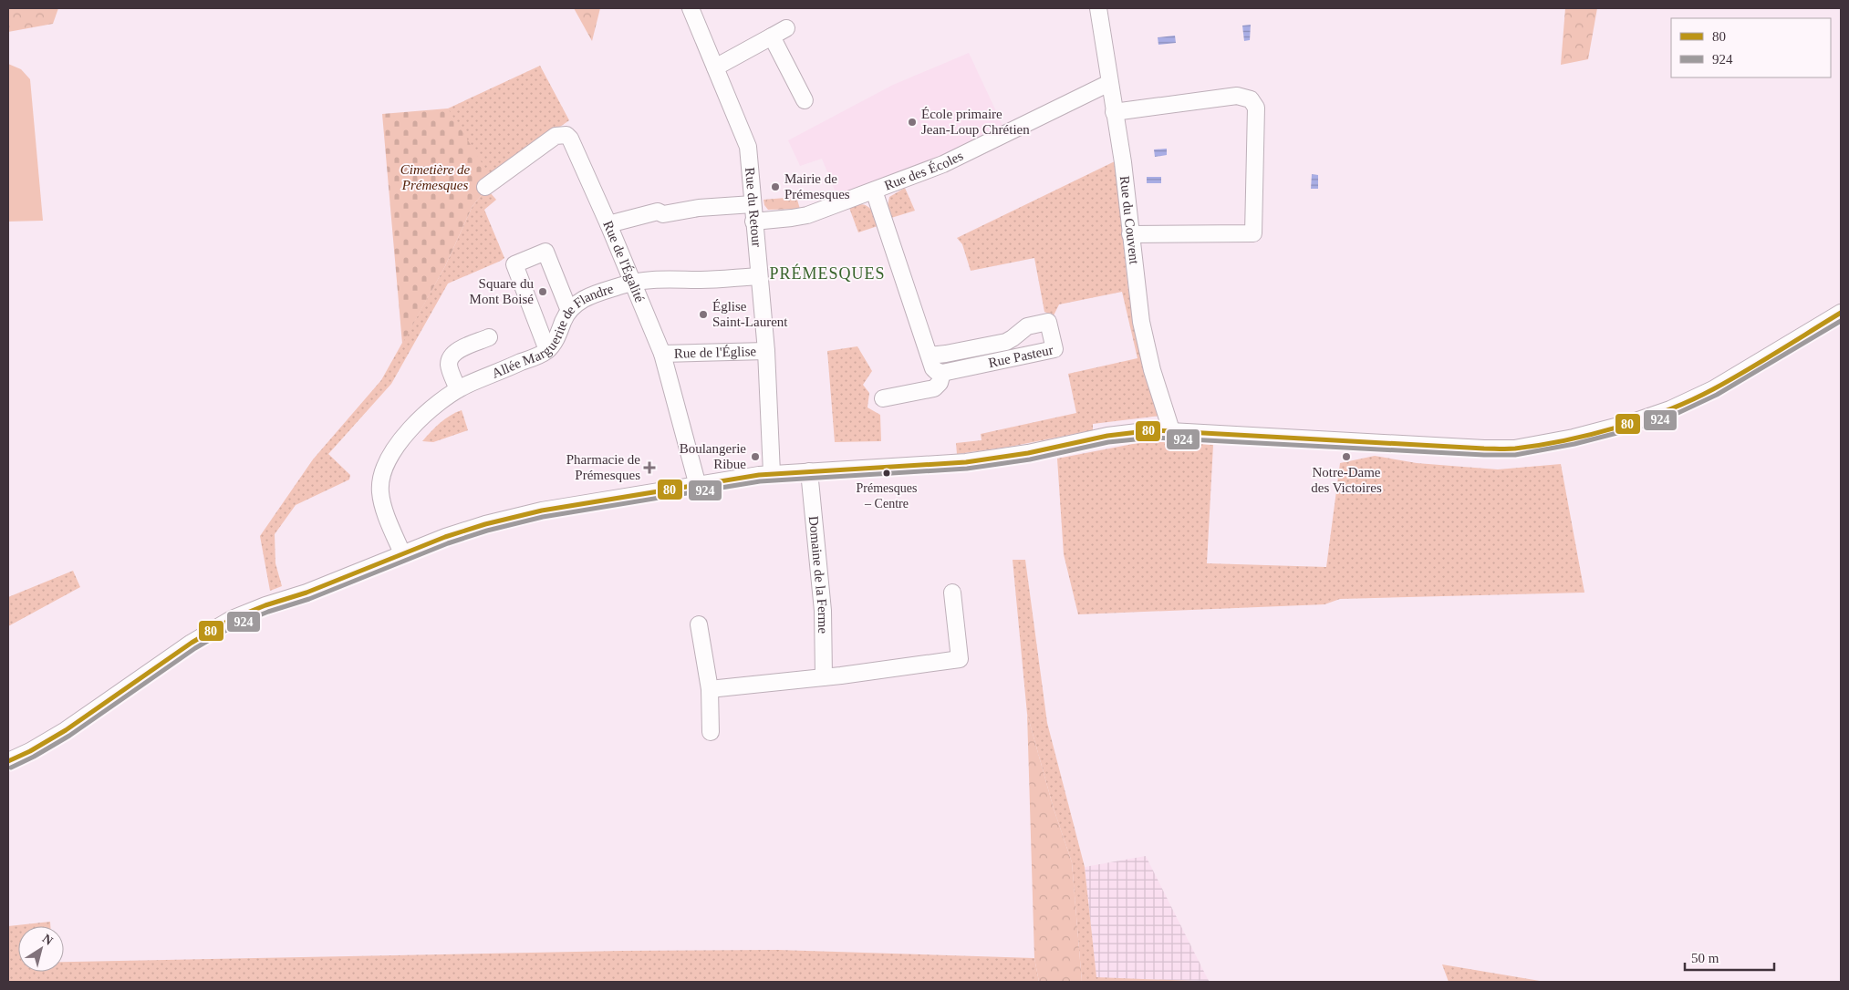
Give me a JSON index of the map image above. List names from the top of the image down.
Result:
{
  "streets": {
    "street": [
      "Rue des Écoles",
      "Rue du Retour",
      "Rue du Couvent",
      "Rue de l'Égalité",
      "Allée Marguerite de Flandre",
      "Rue de l'Église",
      "Rue Pasteur",
      "Domaine de la Ferme"
    ]
  },
  "crossings": [
    ["Rue des Écoles", "Rue du Retour"],
    ["Rue des Écoles", "Rue du Couvent"],
    ["Rue du Retour", "Allée Marguerite de Flandre"],
    ["Rue du Retour", "Rue de l'Église"],
    ["Rue de l'Égalité", "Allée Marguerite de Flandre"],
    ["Rue de l'Égalité", "Rue de l'Église"]
  ],
  "districts": ["PRÉMESQUES"],
  "parks": ["Cimetière de Prémesques"],
  "places": {
    "other": [
      "École primaire Jean-Loup Chrétien",
      "Mairie de Prémesques",
      "Square du Mont Boisé",
      "Église Saint-Laurent",
      "Boulangerie Ribue",
      "Notre-Dame des Victoires",
      "Prémesques – Centre"
    ],
    "health": ["Pharmacie de Prémesques"]
  },
  "lines": ["transit line 80", "transit line 924"],
  "legend": ["80", "924"],
  "scale_bar": "50 m",
  "north": "top right"
}
